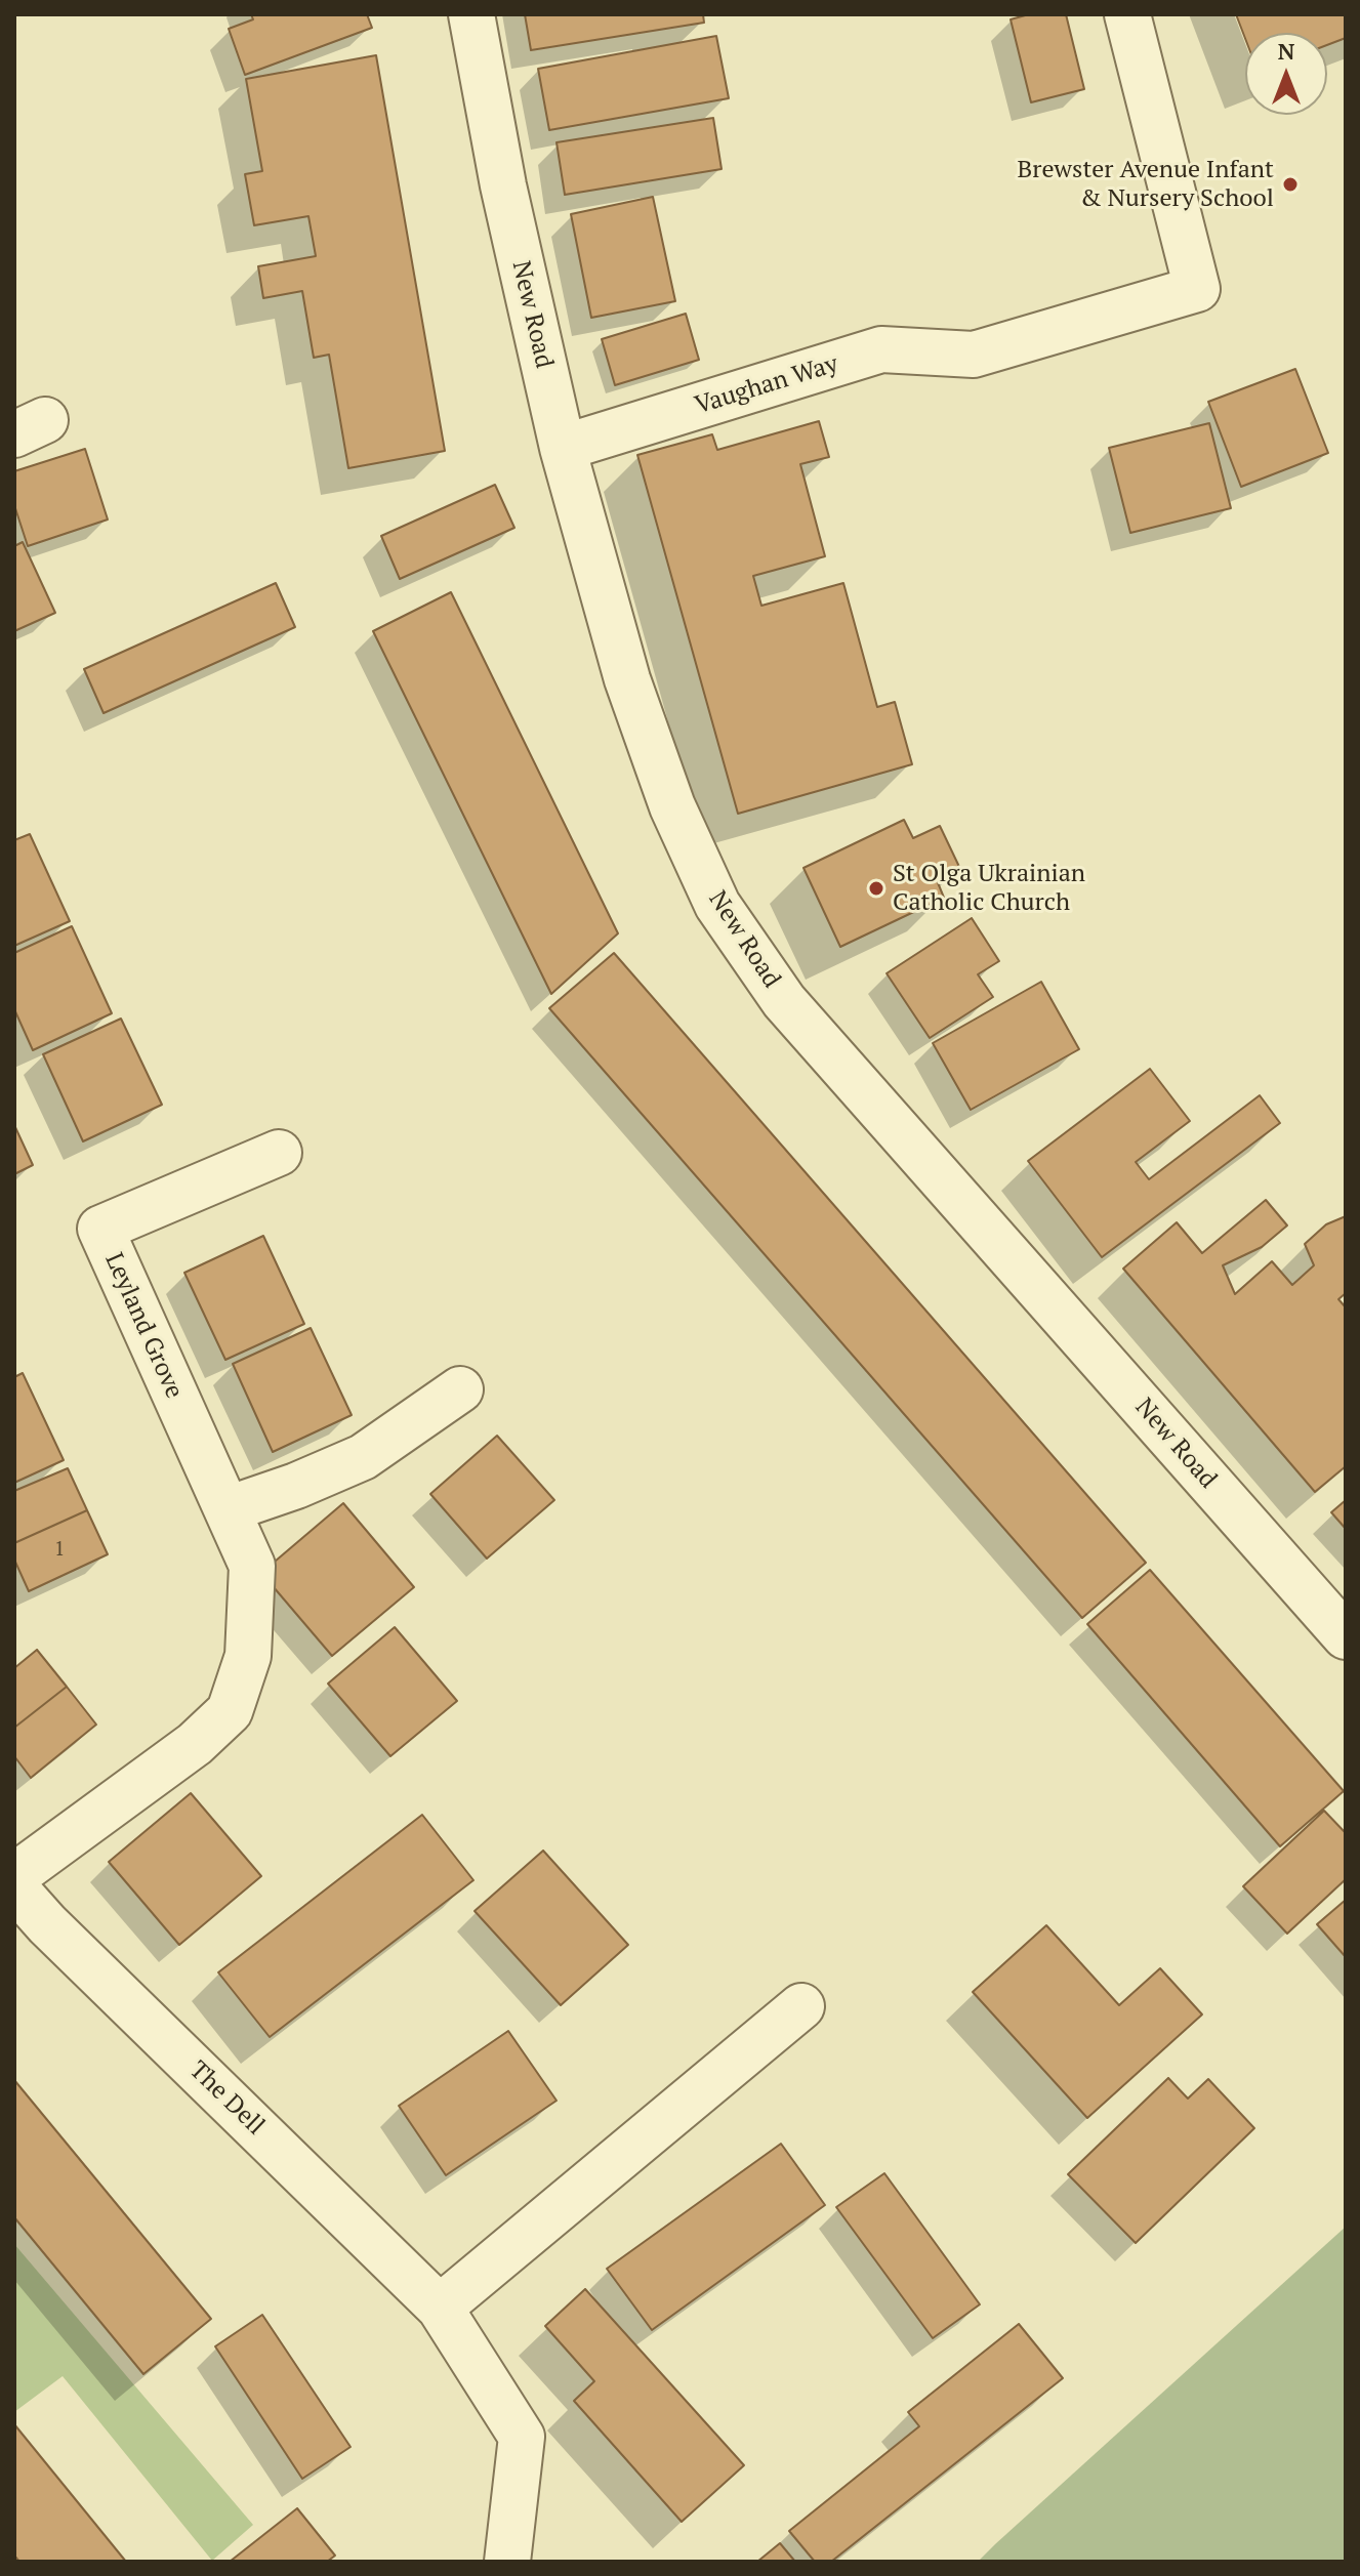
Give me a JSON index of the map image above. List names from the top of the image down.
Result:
{
  "streets": {
    "street": [
      "New Road",
      "Vaughan Way",
      "Leyland Grove",
      "The Dell"
    ]
  },
  "crossings": [
    ["New Road", "Vaughan Way"]
  ],
  "places": ["Brewster Avenue Infant & Nursery School", "St Olga Ukrainian Catholic Church"],
  "house_numbers": ["1"],
  "north": "top"
}
